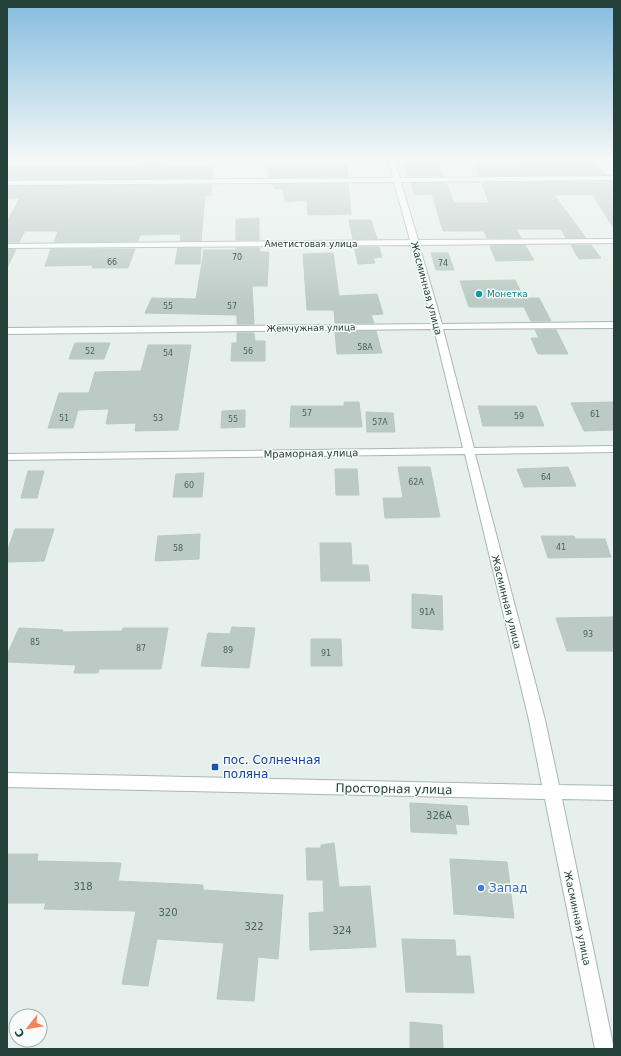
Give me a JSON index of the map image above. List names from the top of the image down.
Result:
{
  "streets": {
    "street": [
      "Аметистовая улица",
      "Жасминная улица",
      "Жемчужная улица",
      "Мраморная улица",
      "Просторная улица"
    ]
  },
  "crossings": [
    ["Аметистовая улица", "Жасминная улица"],
    ["Жасминная улица", "Жемчужная улица"],
    ["Жасминная улица", "Мраморная улица"],
    ["Жасминная улица", "Просторная улица"]
  ],
  "places": {
    "other": ["Монетка", "Запад"],
    "transit": ["пос. Солнечная поляна"]
  },
  "house_numbers": [
    "70",
    "66",
    "74",
    "55",
    "57",
    "58А",
    "52",
    "56",
    "54",
    "57",
    "61",
    "59",
    "51",
    "53",
    "55",
    "57А",
    "64",
    "62А",
    "60",
    "41",
    "58",
    "91А",
    "93",
    "85",
    "87",
    "89",
    "91",
    "326А",
    "318",
    "320",
    "322",
    "324"
  ],
  "north": "bottom left"
}
